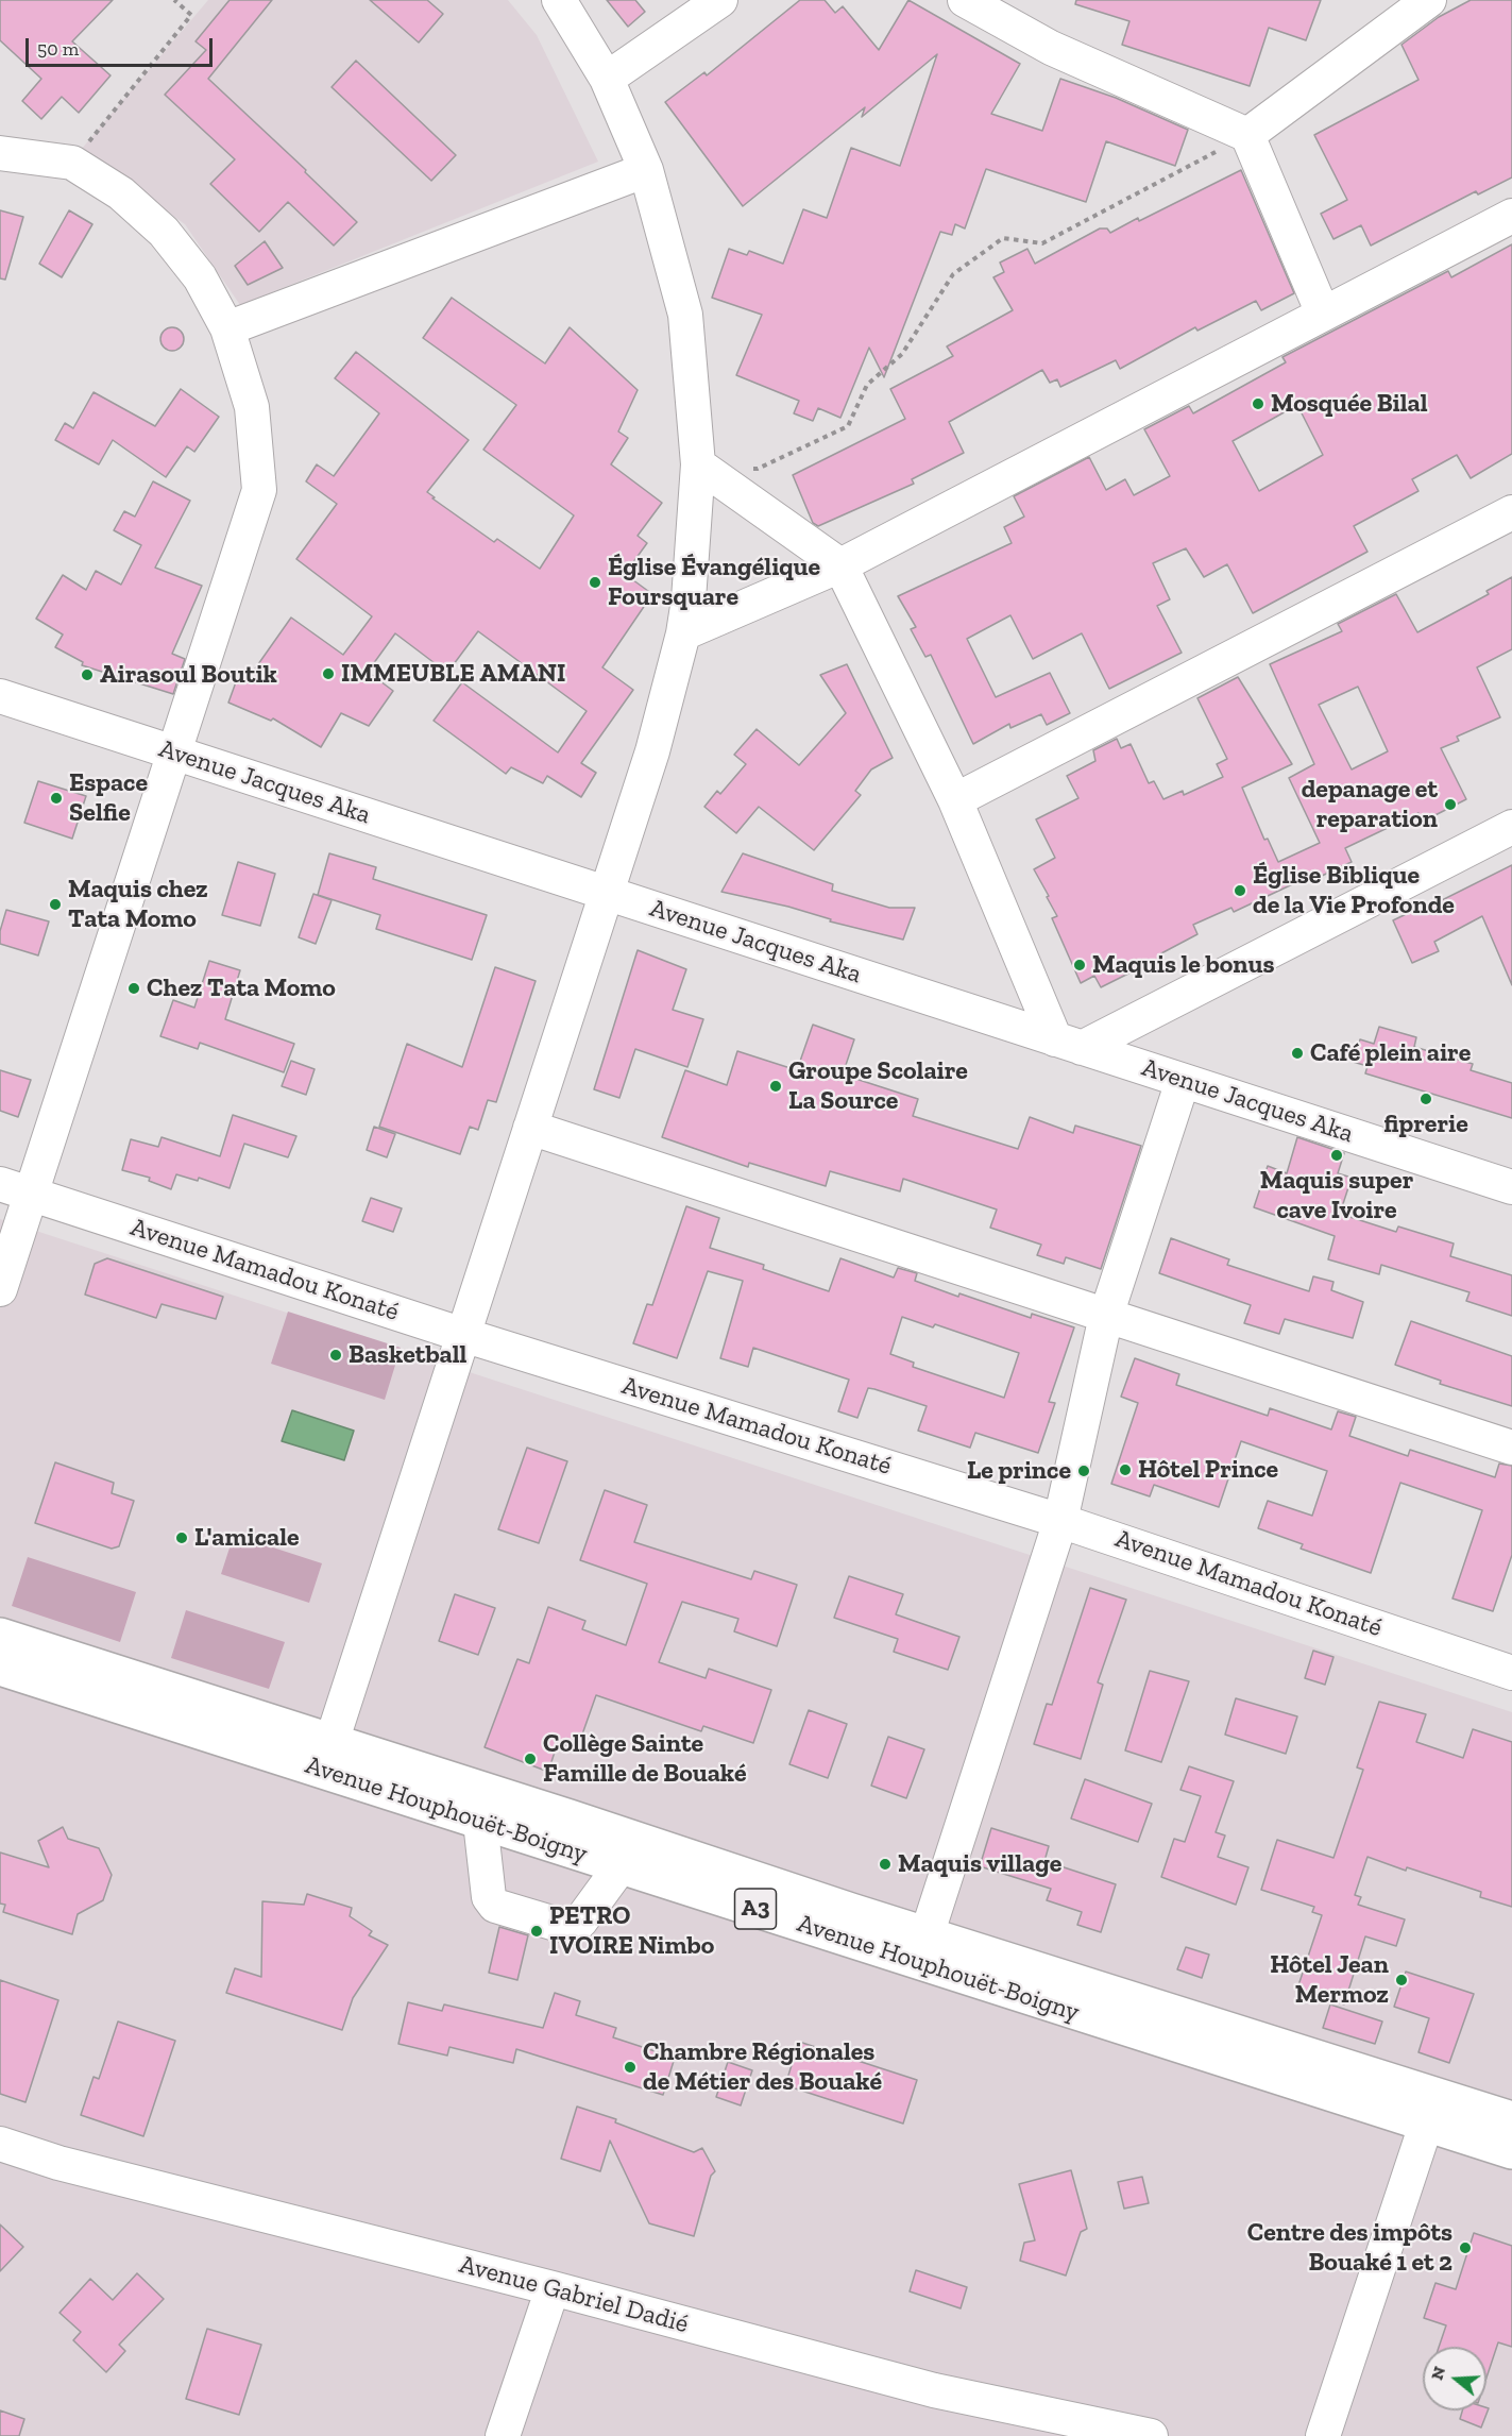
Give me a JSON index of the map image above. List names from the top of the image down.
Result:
{
  "streets": {
    "highway": ["Avenue Houphouët-Boigny", "A3"],
    "street": ["Avenue Jacques Aka", "Avenue Mamadou Konaté", "Avenue Gabriel Dadié"]
  },
  "places": [
    "Mosquée Bilal",
    "Église Évangélique Foursquare",
    "IMMEUBLE AMANI",
    "Airasoul Boutik",
    "Espace Selfie",
    "depanage et reparation",
    "Église Biblique de la Vie Profonde",
    "Maquis chez Tata Momo",
    "Maquis le bonus",
    "Chez Tata Momo",
    "Café plein aire",
    "Groupe Scolaire La Source",
    "fiprerie",
    "Maquis super cave Ivoire",
    "Basketball",
    "Hôtel Prince",
    "Le prince",
    "L'amicale",
    "Collège Sainte Famille de Bouaké",
    "Maquis village",
    "PETRO IVOIRE Nimbo",
    "Hôtel Jean Mermoz",
    "Chambre Régionales de Métier des Bouaké",
    "Centre des impôts Bouaké 1 et 2"
  ],
  "scale_bar": "50 m",
  "north": "left"
}
